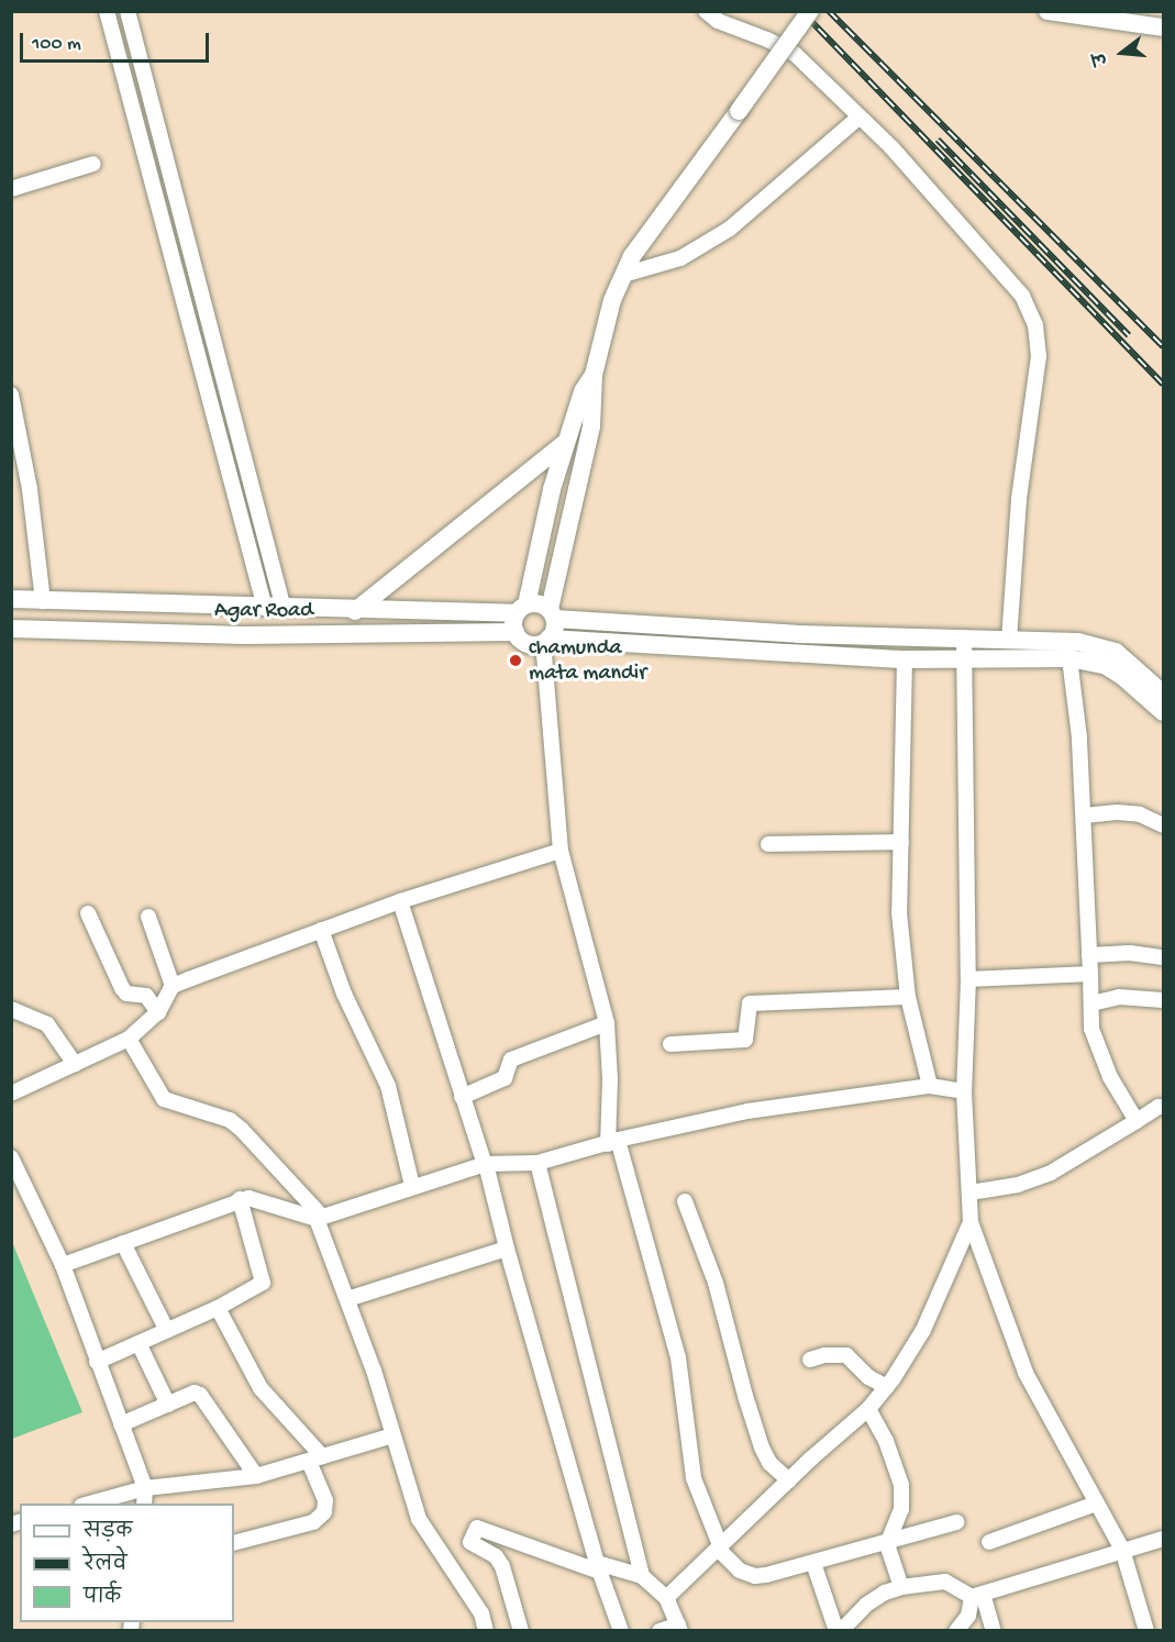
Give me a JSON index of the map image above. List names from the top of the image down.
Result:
{
  "streets": {
    "main road": ["Agar Road"]
  },
  "places": ["chamunda mata mandir"],
  "legend": ["सड़क", "रेलवे", "पार्क"],
  "scale_bar": "100 m",
  "north": "left"
}
